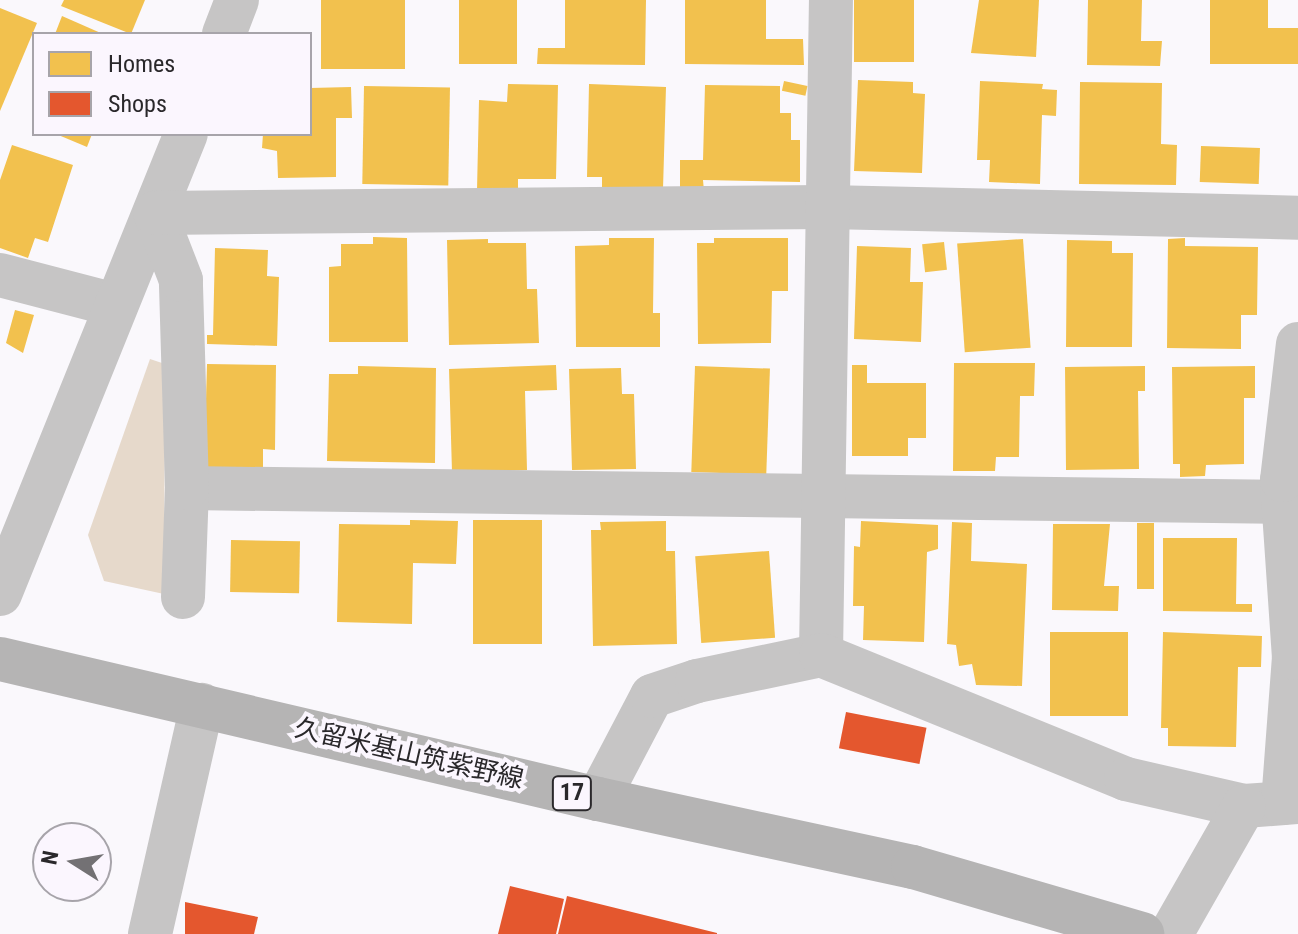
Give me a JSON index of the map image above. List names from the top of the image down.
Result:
{
  "streets": {
    "main road": ["久留米基山筑紫野線", "17"]
  },
  "legend": ["Homes", "Shops"],
  "north": "left"
}
